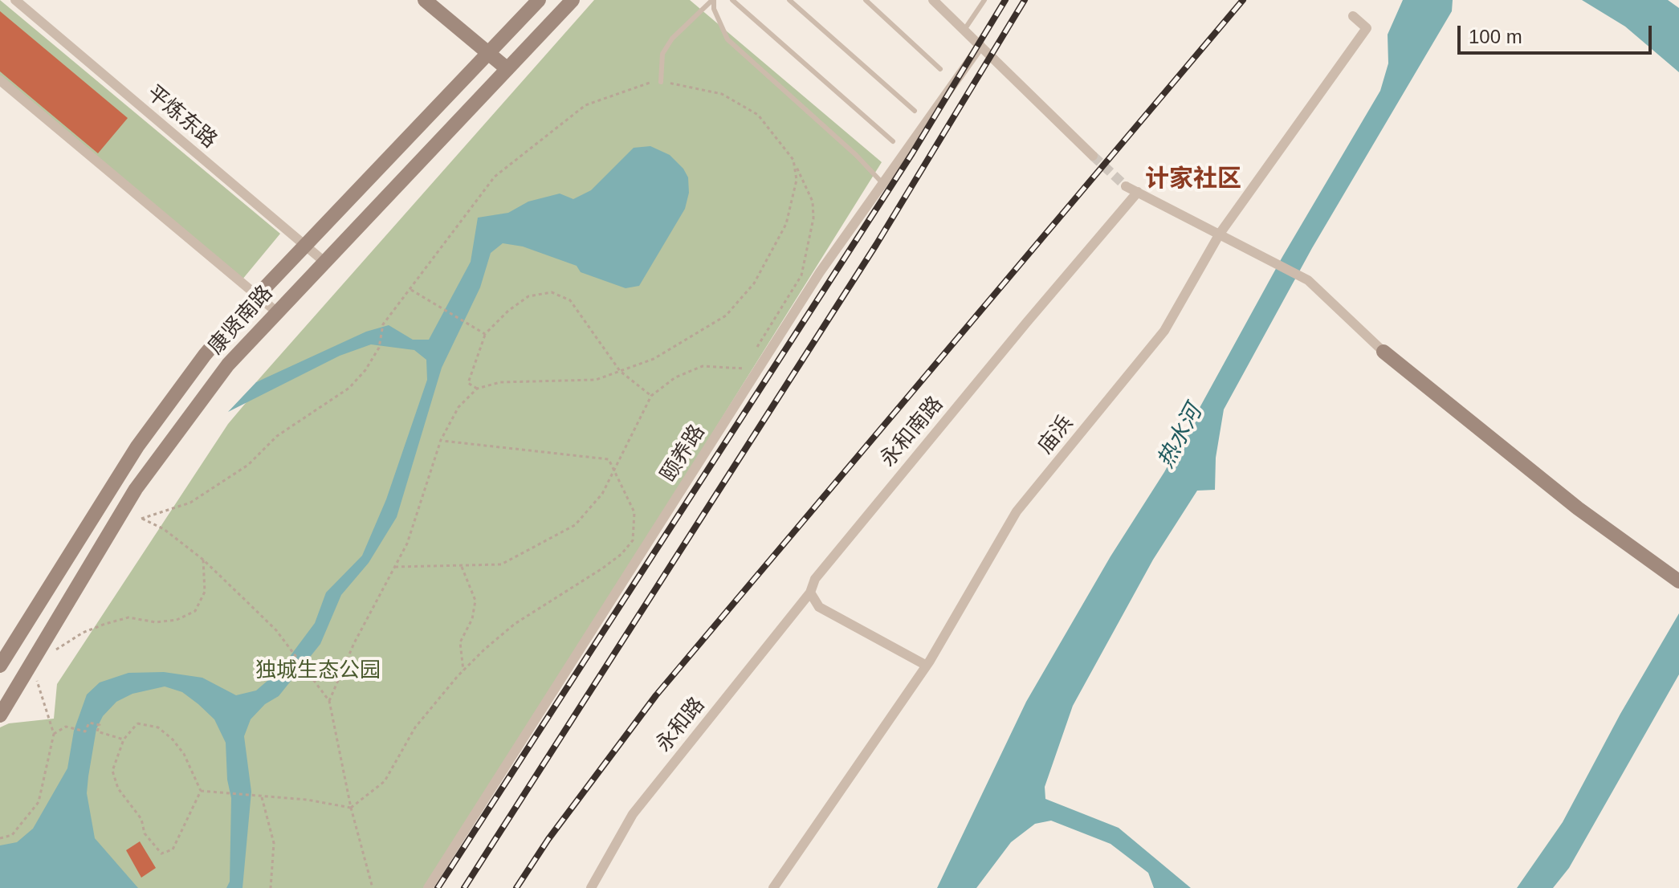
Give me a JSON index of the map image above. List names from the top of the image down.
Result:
{
  "streets": {
    "street": [
      "平炼东路",
      "康贤南路",
      "永和南路",
      "庙浜",
      "颐养路",
      "永和路"
    ]
  },
  "crossings": [
    ["平炼东路", "康贤南路"],
    ["永和南路", "永和路"]
  ],
  "districts": ["计家社区"],
  "water": ["热水河"],
  "parks": ["独城生态公园"],
  "scale_bar": "100 m"
}
